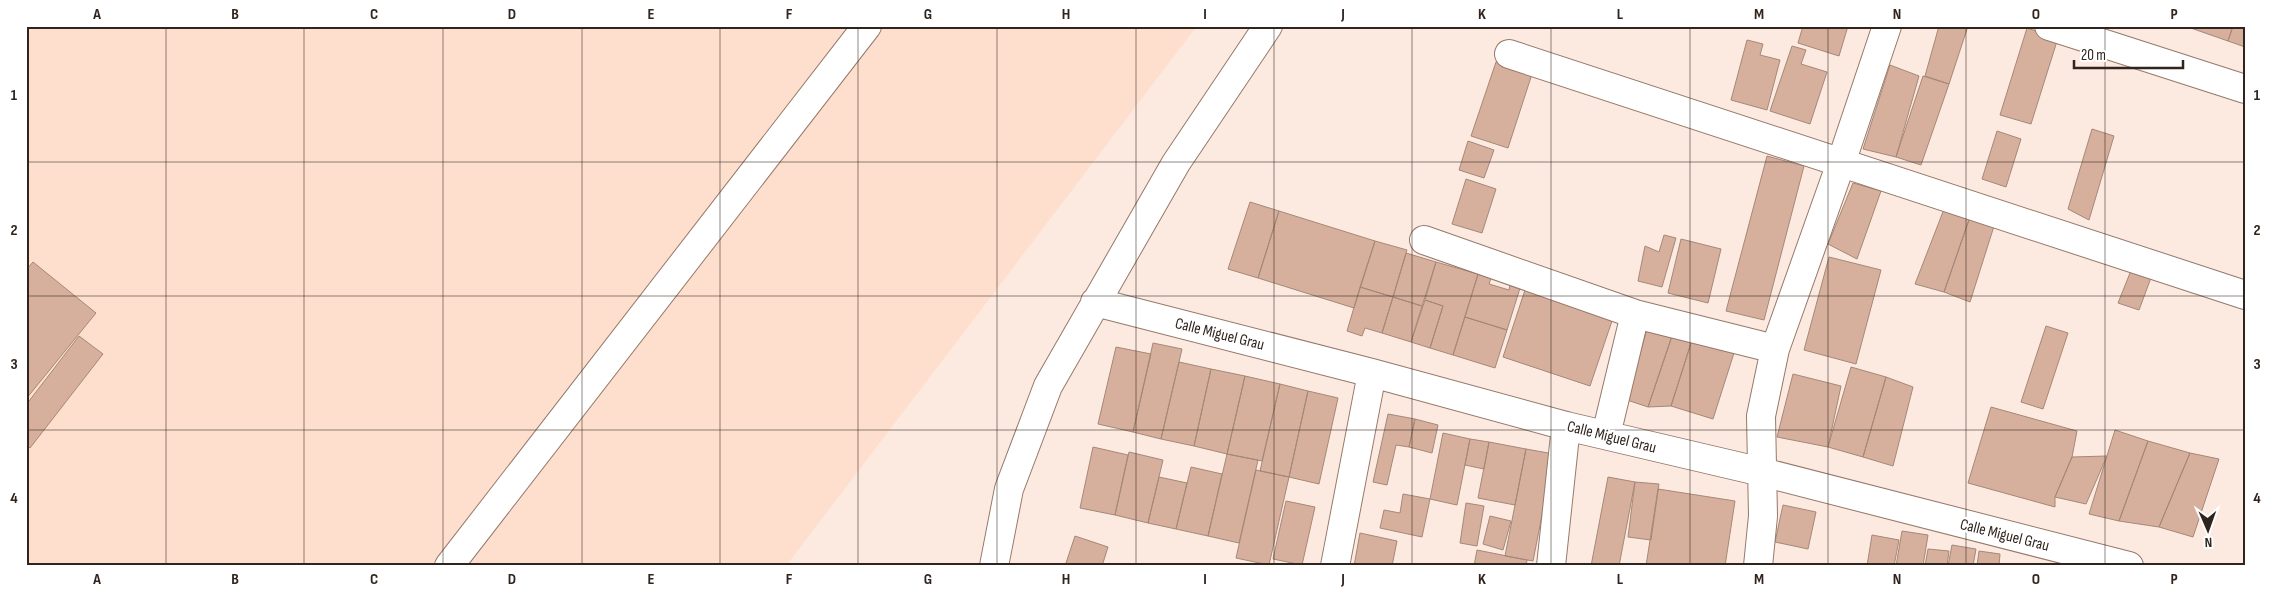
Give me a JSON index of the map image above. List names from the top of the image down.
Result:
{
  "streets": {
    "street": ["Calle Miguel Grau"]
  },
  "scale_bar": "20 m",
  "north": "bottom",
  "grid": {
    "columns": [
      "A",
      "B",
      "C",
      "D",
      "E",
      "F",
      "G",
      "H",
      "I",
      "J",
      "K",
      "L",
      "M",
      "N",
      "O",
      "P"
    ],
    "rows": [
      "1",
      "2",
      "3",
      "4"
    ]
  }
}
